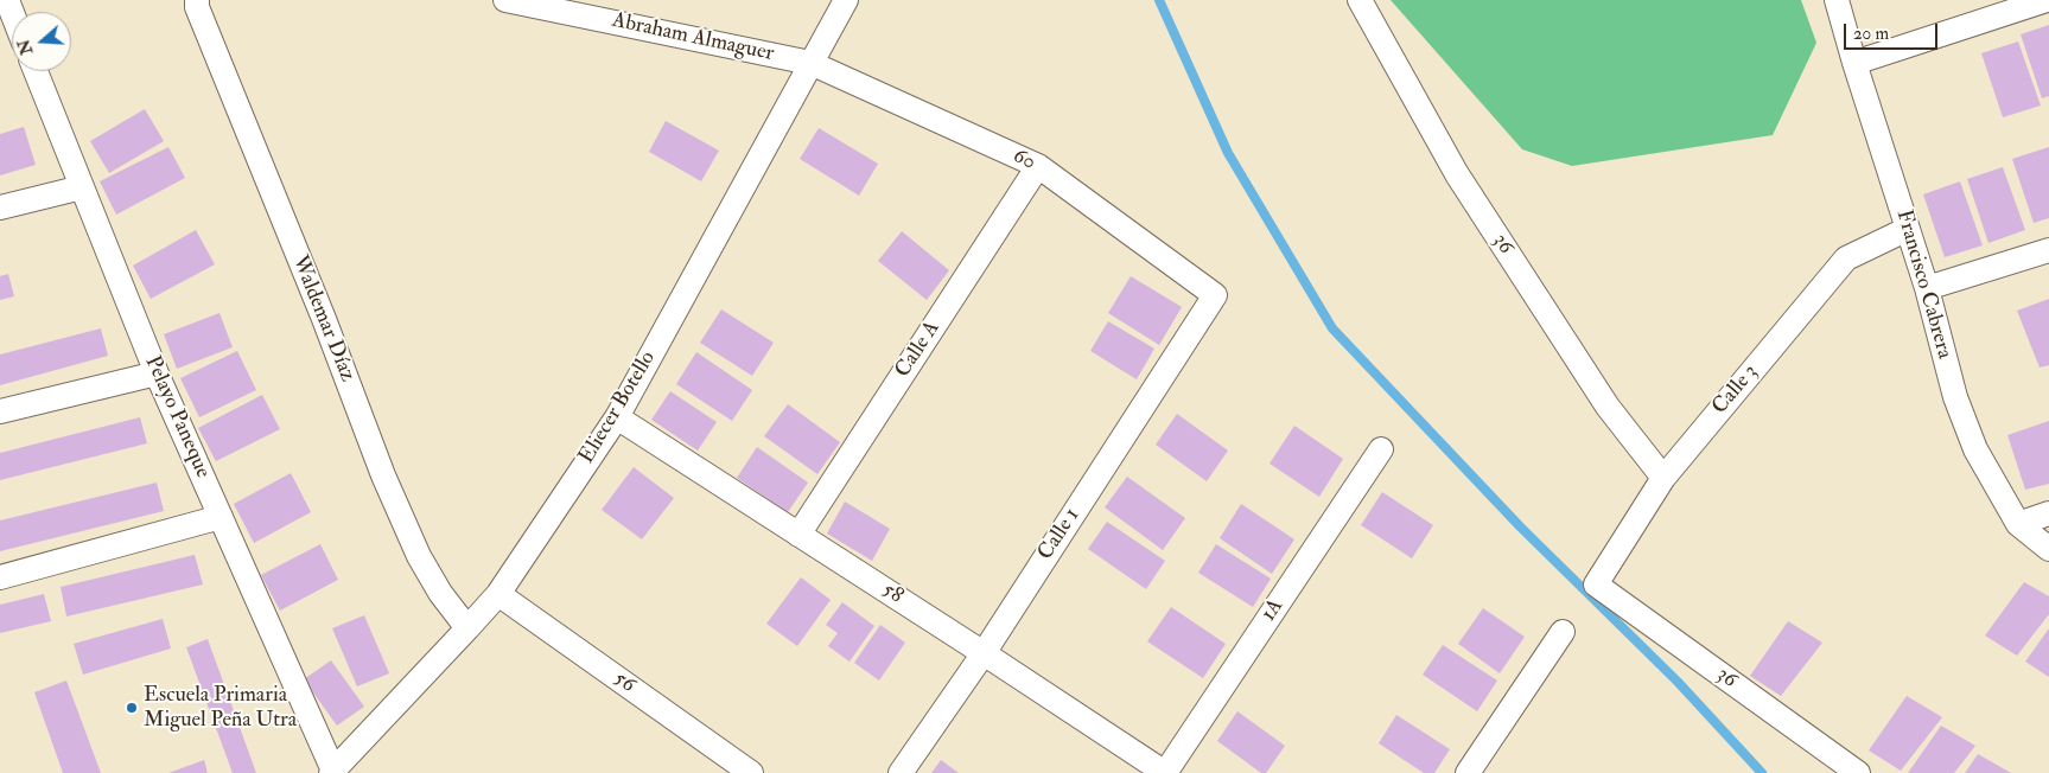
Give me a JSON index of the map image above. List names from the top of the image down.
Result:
{
  "streets": {
    "street": [
      "Abraham Almaguer",
      "60",
      "36",
      "Francisco Cabrera",
      "Waldemar Díaz",
      "Calle A",
      "Calle 3",
      "Eliecer Botello",
      "Pelayo Paneque",
      "Calle 1",
      "58",
      "1A",
      "56"
    ]
  },
  "crossings": [
    ["Abraham Almaguer", "60"],
    ["Abraham Almaguer", "Eliecer Botello"],
    ["60", "Calle A"],
    ["60", "Eliecer Botello"],
    ["60", "Calle 1"],
    ["36", "Calle 3"],
    ["Francisco Cabrera", "Calle 3"],
    ["Waldemar Díaz", "Eliecer Botello"],
    ["Calle A", "58"],
    ["Eliecer Botello", "Pelayo Paneque"],
    ["Eliecer Botello", "58"],
    ["Eliecer Botello", "56"],
    ["Calle 1", "58"],
    ["58", "1A"]
  ],
  "places": ["Escuela Primaria Miguel Peña Utra"],
  "scale_bar": "20 m",
  "north": "left"
}
